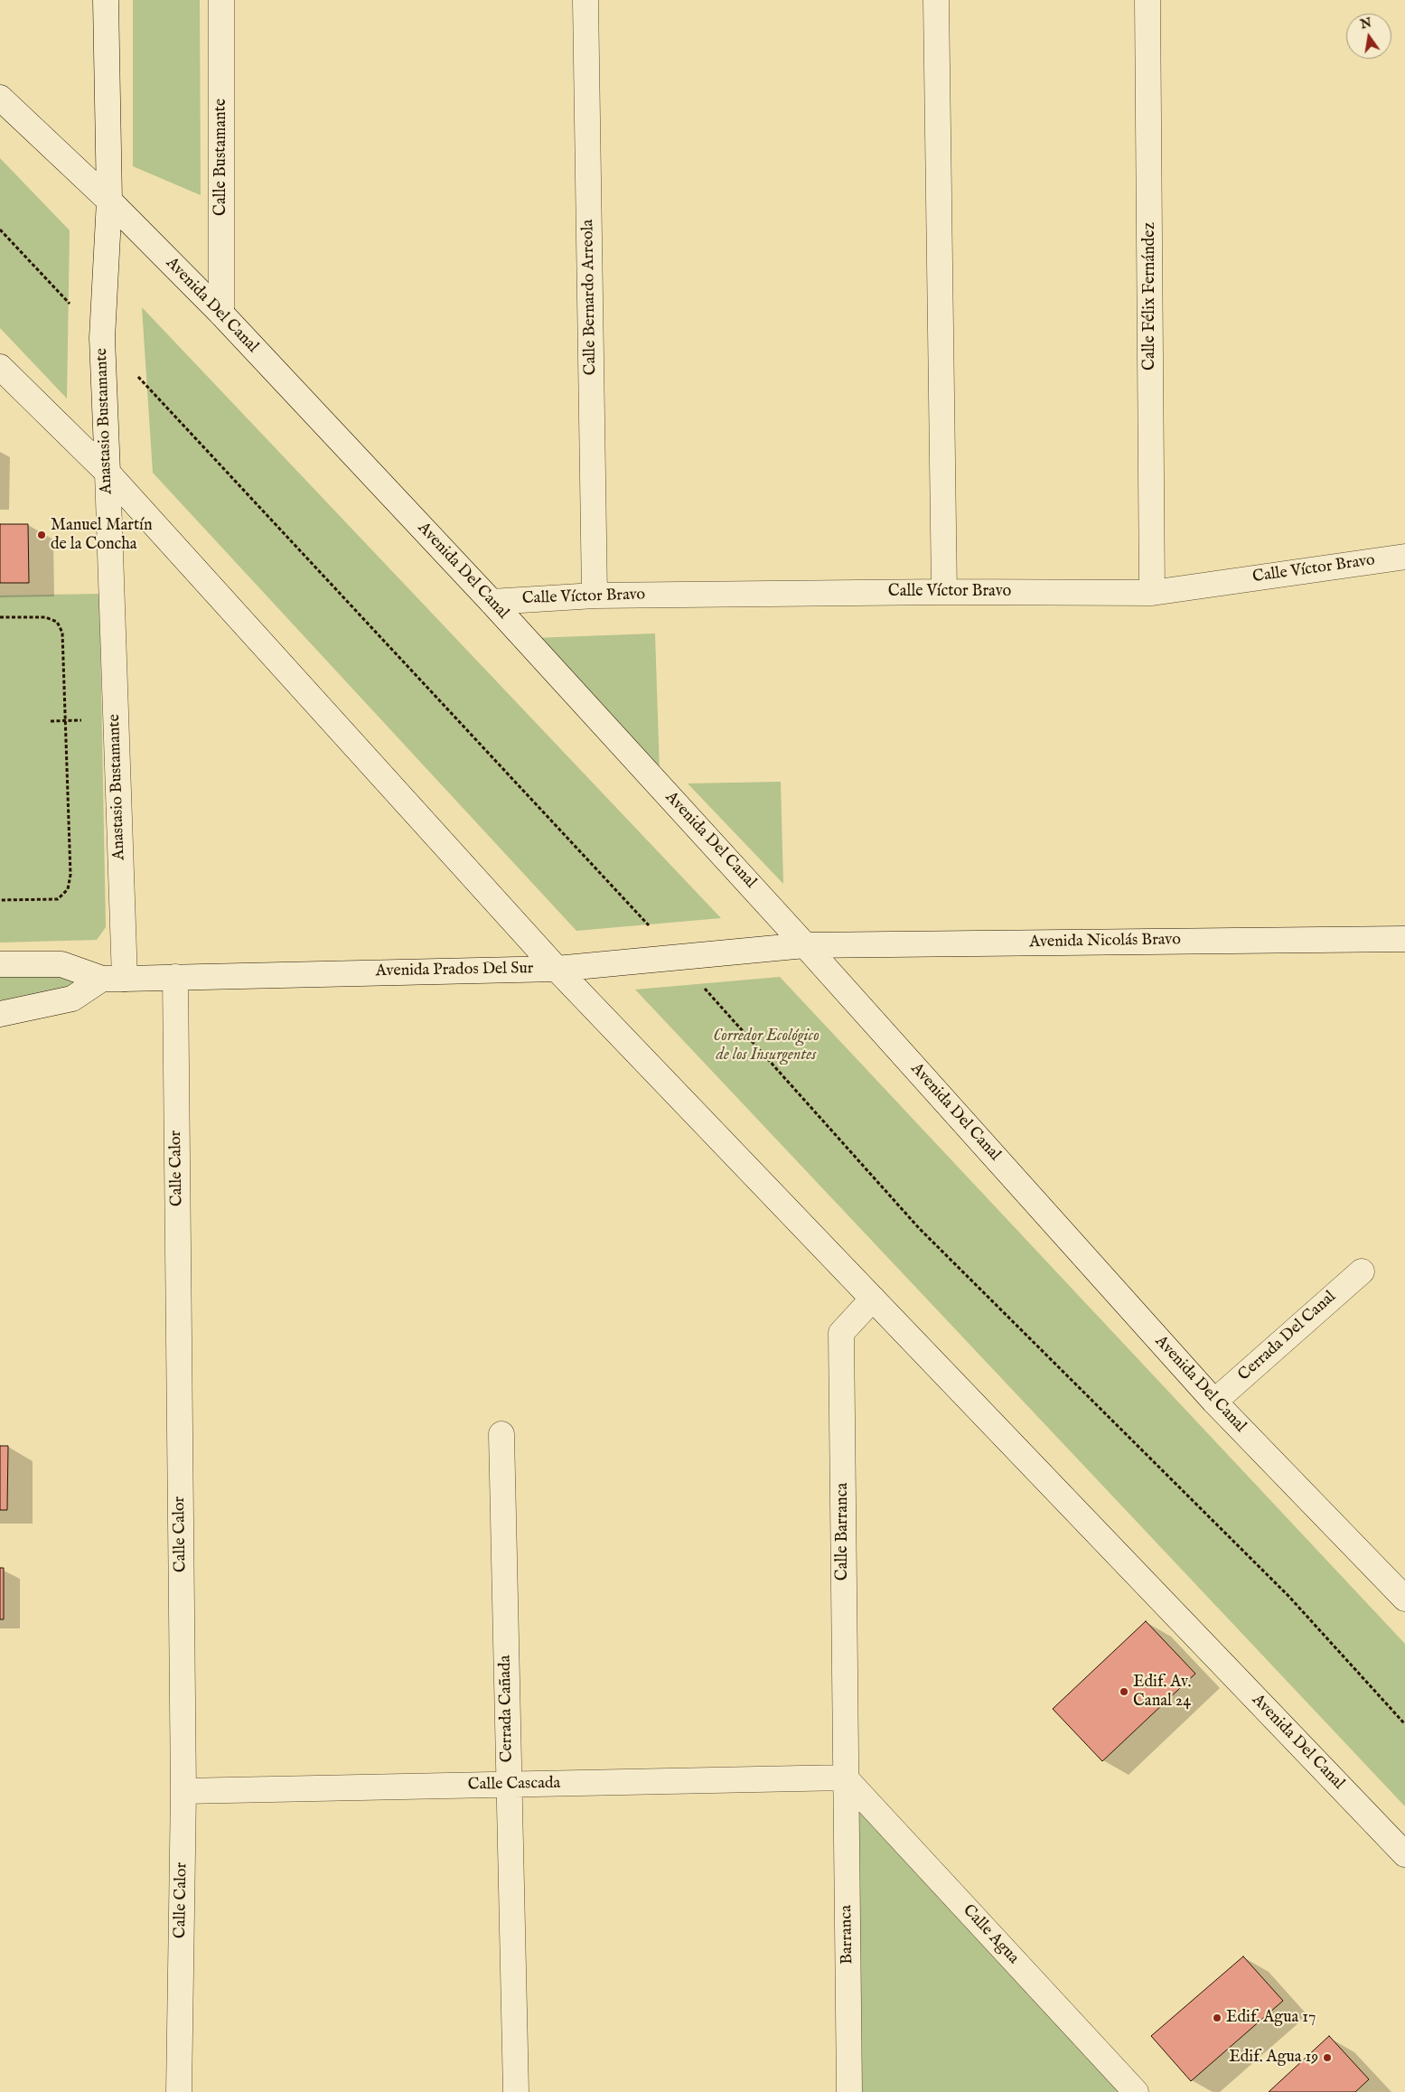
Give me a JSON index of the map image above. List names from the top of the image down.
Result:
{
  "streets": {
    "street": [
      "Calle Bustamante",
      "Calle Félix Fernández",
      "Calle Bernardo Arreola",
      "Avenida Del Canal",
      "Anastasio Bustamante",
      "Calle Víctor Bravo",
      "Avenida Nicolás Bravo",
      "Avenida Prados Del Sur",
      "Calle Calor",
      "Cerrada Del Canal",
      "Calle Barranca",
      "Cerrada Cañada",
      "Calle Cascada",
      "Barranca",
      "Calle Agua"
    ]
  },
  "crossings": [
    ["Calle Bustamante", "Avenida Del Canal"],
    ["Calle Félix Fernández", "Calle Víctor Bravo"],
    ["Calle Bernardo Arreola", "Calle Víctor Bravo"],
    ["Avenida Del Canal", "Anastasio Bustamante"],
    ["Avenida Del Canal", "Calle Víctor Bravo"],
    ["Avenida Del Canal", "Avenida Nicolás Bravo"],
    ["Avenida Del Canal", "Avenida Prados Del Sur"],
    ["Avenida Del Canal", "Cerrada Del Canal"],
    ["Avenida Del Canal", "Calle Barranca"],
    ["Anastasio Bustamante", "Avenida Prados Del Sur"],
    ["Avenida Nicolás Bravo", "Avenida Prados Del Sur"],
    ["Avenida Prados Del Sur", "Calle Calor"],
    ["Calle Calor", "Calle Cascada"],
    ["Calle Barranca", "Calle Cascada"],
    ["Calle Barranca", "Barranca"],
    ["Calle Barranca", "Calle Agua"],
    ["Cerrada Cañada", "Calle Cascada"],
    ["Calle Cascada", "Barranca"],
    ["Calle Cascada", "Calle Agua"],
    ["Barranca", "Calle Agua"]
  ],
  "parks": ["Corredor Ecológico de los Insurgentes"],
  "places": [
    "Manuel Martín de la Concha",
    "Edif. Av. Canal 24",
    "Edif. Agua 17",
    "Edif. Agua 19"
  ],
  "north": "top"
}
